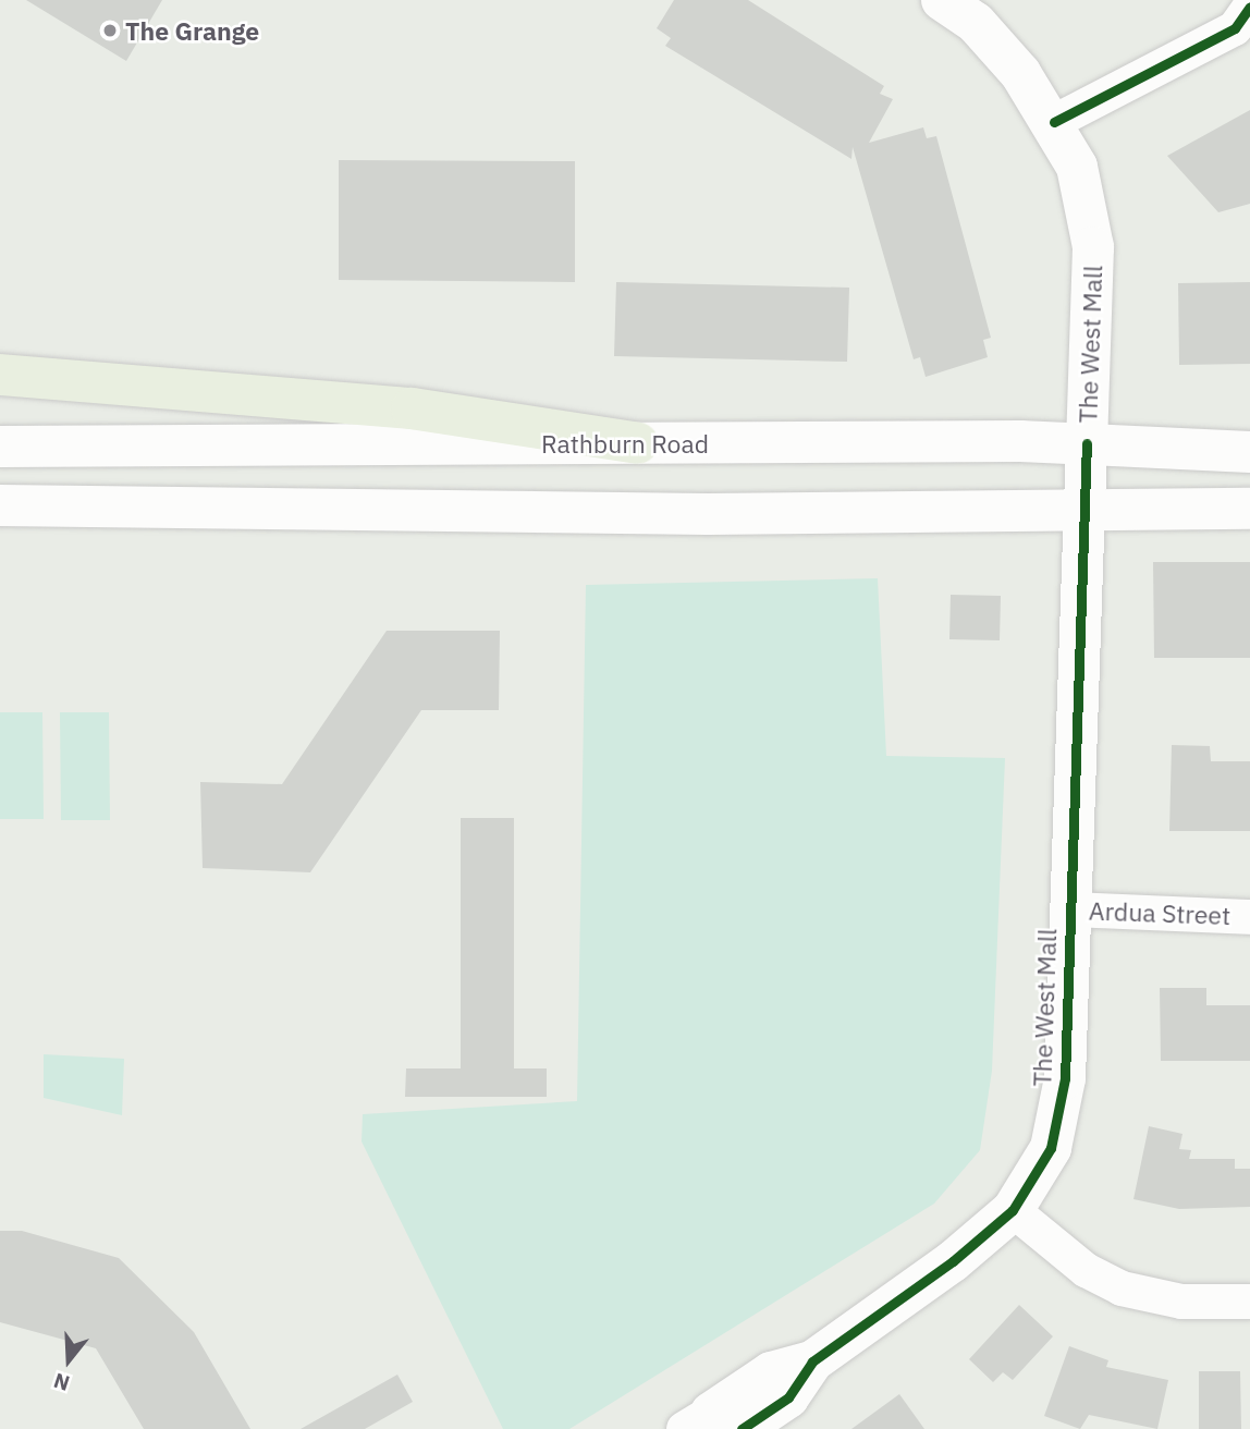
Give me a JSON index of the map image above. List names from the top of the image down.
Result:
{
  "streets": {
    "main road": ["The West Mall", "Rathburn Road"],
    "street": ["Ardua Street"]
  },
  "crossings": [
    ["The West Mall", "Rathburn Road"],
    ["The West Mall", "Ardua Street"]
  ],
  "places": ["The Grange"],
  "north": "bottom"
}
